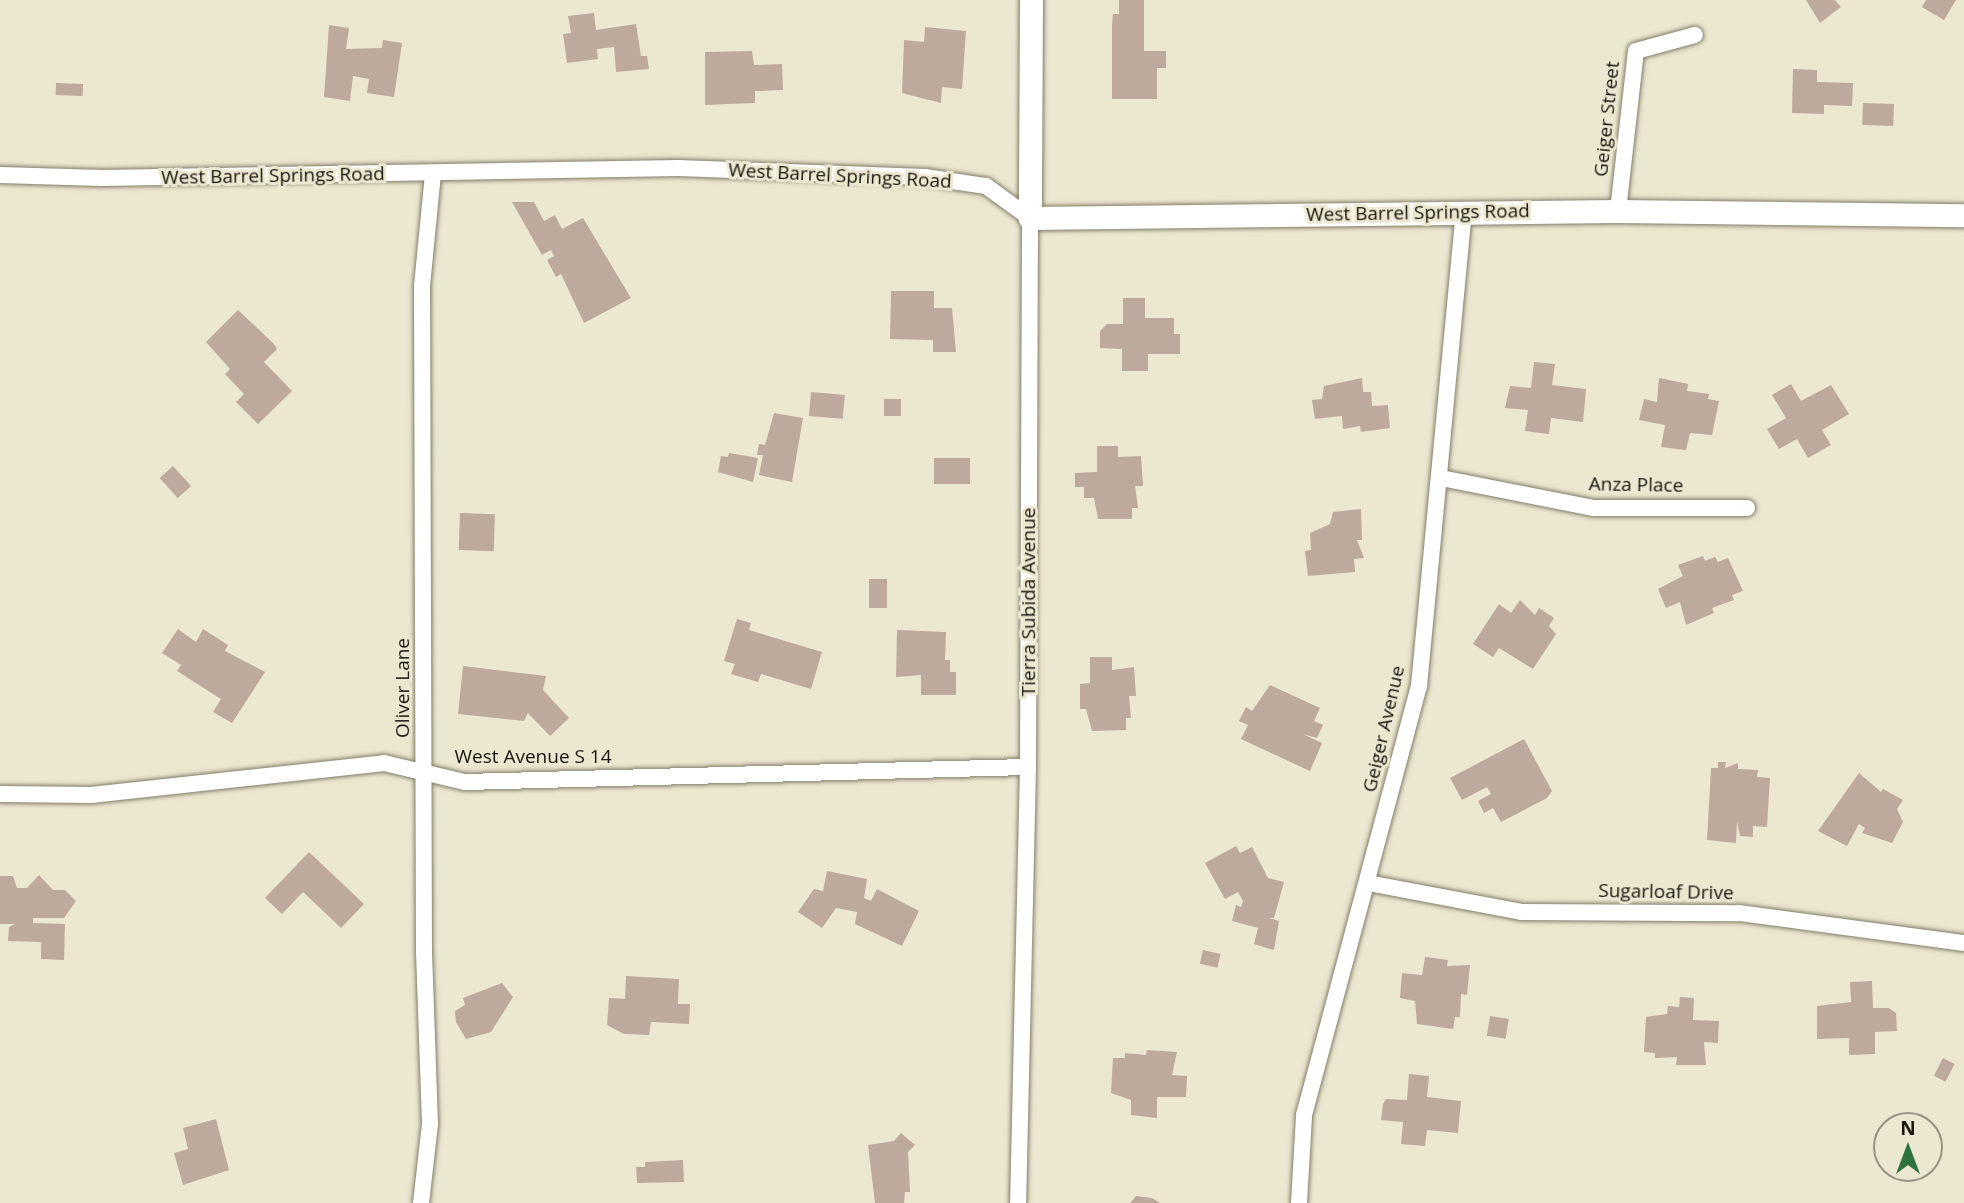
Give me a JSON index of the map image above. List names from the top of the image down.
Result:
{
  "streets": {
    "street": [
      "Geiger Street",
      "West Barrel Springs Road",
      "Anza Place",
      "Tierra Subida Avenue",
      "Oliver Lane",
      "Geiger Avenue",
      "West Avenue S 14",
      "Sugarloaf Drive"
    ]
  },
  "crossings": [
    ["Geiger Street", "West Barrel Springs Road"],
    ["West Barrel Springs Road", "Tierra Subida Avenue"],
    ["West Barrel Springs Road", "Oliver Lane"],
    ["West Barrel Springs Road", "Geiger Avenue"],
    ["Anza Place", "Geiger Avenue"],
    ["Tierra Subida Avenue", "West Avenue S 14"],
    ["Oliver Lane", "West Avenue S 14"],
    ["Geiger Avenue", "Sugarloaf Drive"]
  ],
  "north": "top"
}
